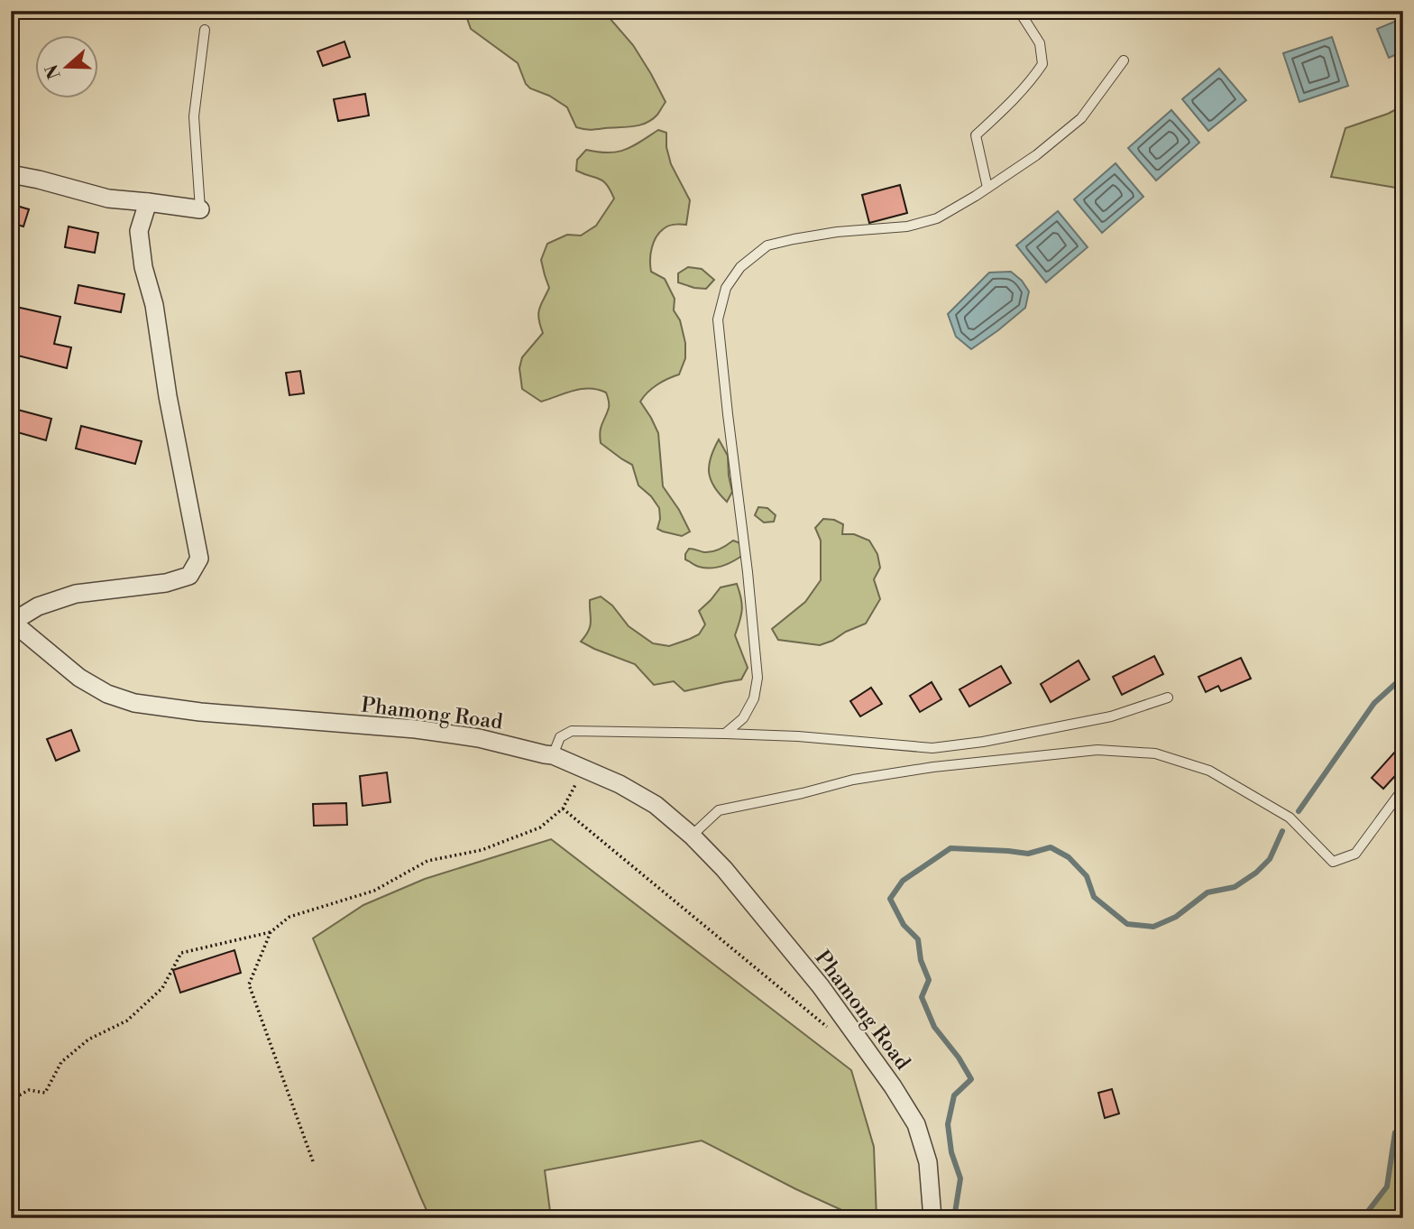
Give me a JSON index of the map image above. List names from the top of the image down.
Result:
{
  "streets": {
    "street": ["Phamong Road"]
  },
  "north": "left"
}
